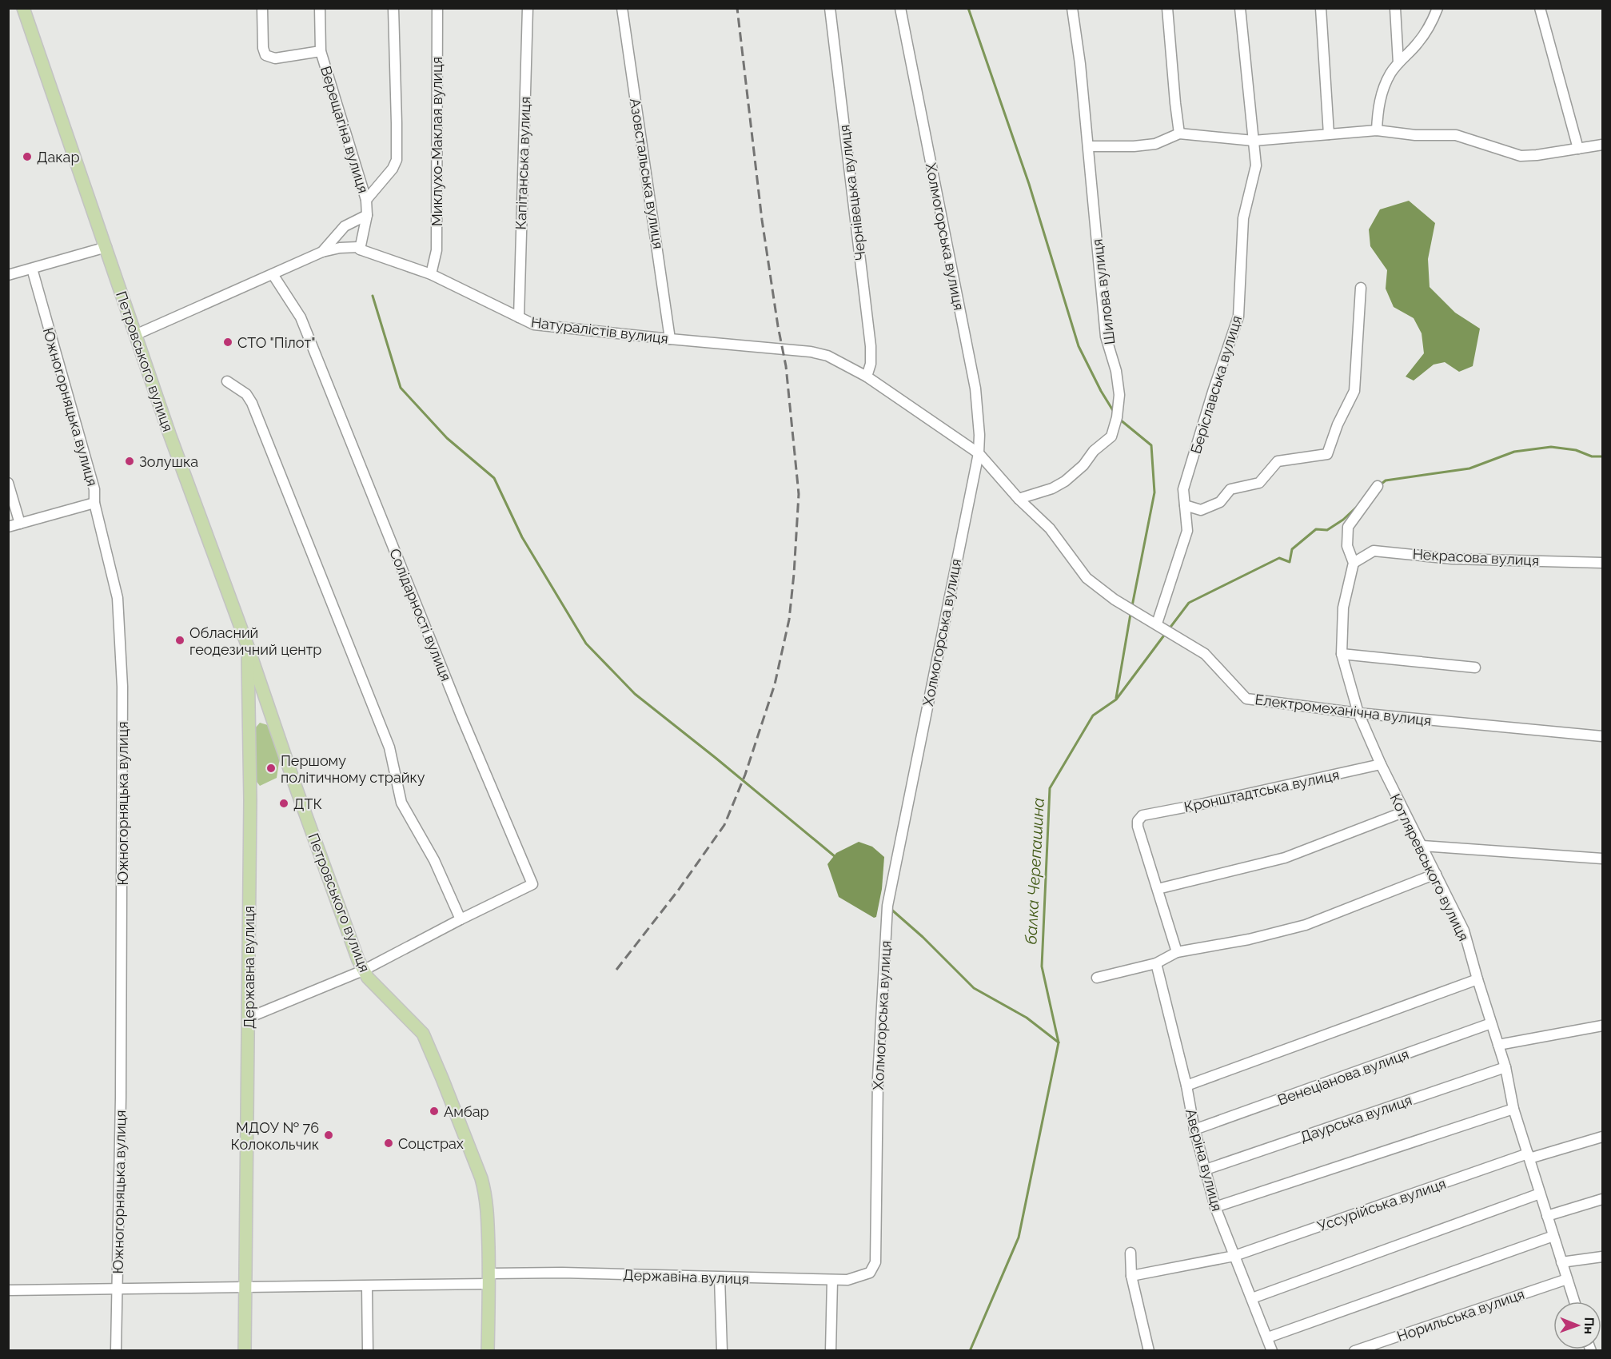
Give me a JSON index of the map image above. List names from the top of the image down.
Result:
{
  "streets": {
    "main road": ["Петровського вулиця", "Державна вулиця"],
    "street": [
      "Верещагіна вулиця",
      "Миклухо-Маклая вулиця",
      "Капітанська вулиця",
      "Азовстальська вулиця",
      "Чернівецька вулиця",
      "Холмогорська вулиця",
      "Шилова вулиця",
      "Натуралістів вулиця",
      "Беріславська вулиця",
      "Южногорняцька вулиця",
      "Некрасова вулиця",
      "Солідарності вулиця",
      "Електромеханічна вулиця",
      "Кронштадтська вулиця",
      "Котляревського вулиця",
      "Венеціанова вулиця",
      "Даурська вулиця",
      "Авєріна вулиця",
      "Уссурійська вулиця",
      "Державіна вулиця",
      "Норильська вулиця"
    ]
  },
  "crossings": [
    ["Верещагіна вулиця", "Натуралістів вулиця"],
    ["Миклухо-Маклая вулиця", "Натуралістів вулиця"],
    ["Капітанська вулиця", "Натуралістів вулиця"],
    ["Азовстальська вулиця", "Натуралістів вулиця"],
    ["Чернівецька вулиця", "Натуралістів вулиця"],
    ["Холмогорська вулиця", "Натуралістів вулиця"],
    ["Холмогорська вулиця", "Державіна вулиця"],
    ["Шилова вулиця", "Натуралістів вулиця"],
    ["Шилова вулиця", "Електромеханічна вулиця"],
    ["Натуралістів вулиця", "Петровського вулиця"],
    ["Натуралістів вулиця", "Солідарності вулиця"],
    ["Натуралістів вулиця", "Електромеханічна вулиця"],
    ["Петровського вулиця", "Солідарності вулиця"],
    ["Петровського вулиця", "Державна вулиця"],
    ["Петровського вулиця", "Державіна вулиця"],
    ["Беріславська вулиця", "Електромеханічна вулиця"],
    ["Некрасова вулиця", "Котляревського вулиця"],
    ["Солідарності вулиця", "Державна вулиця"],
    ["Електромеханічна вулиця", "Котляревського вулиця"],
    ["Кронштадтська вулиця", "Котляревського вулиця"],
    ["Котляревського вулиця", "Венеціанова вулиця"],
    ["Котляревського вулиця", "Даурська вулиця"],
    ["Котляревського вулиця", "Уссурійська вулиця"],
    ["Котляревського вулиця", "Норильська вулиця"],
    ["Венеціанова вулиця", "Авєріна вулиця"],
    ["Даурська вулиця", "Авєріна вулиця"],
    ["Авєріна вулиця", "Уссурійська вулиця"]
  ],
  "water": ["балка Черепашина"],
  "places": [
    "Дакар",
    "СТО \"Пілот\"",
    "Золушка",
    "Обласний геодезичний центр",
    "Першому політичному страйку",
    "ДТК",
    "Амбар",
    "МДОУ № 76 Колокольчик",
    "Соцстрах"
  ],
  "north": "right"
}
